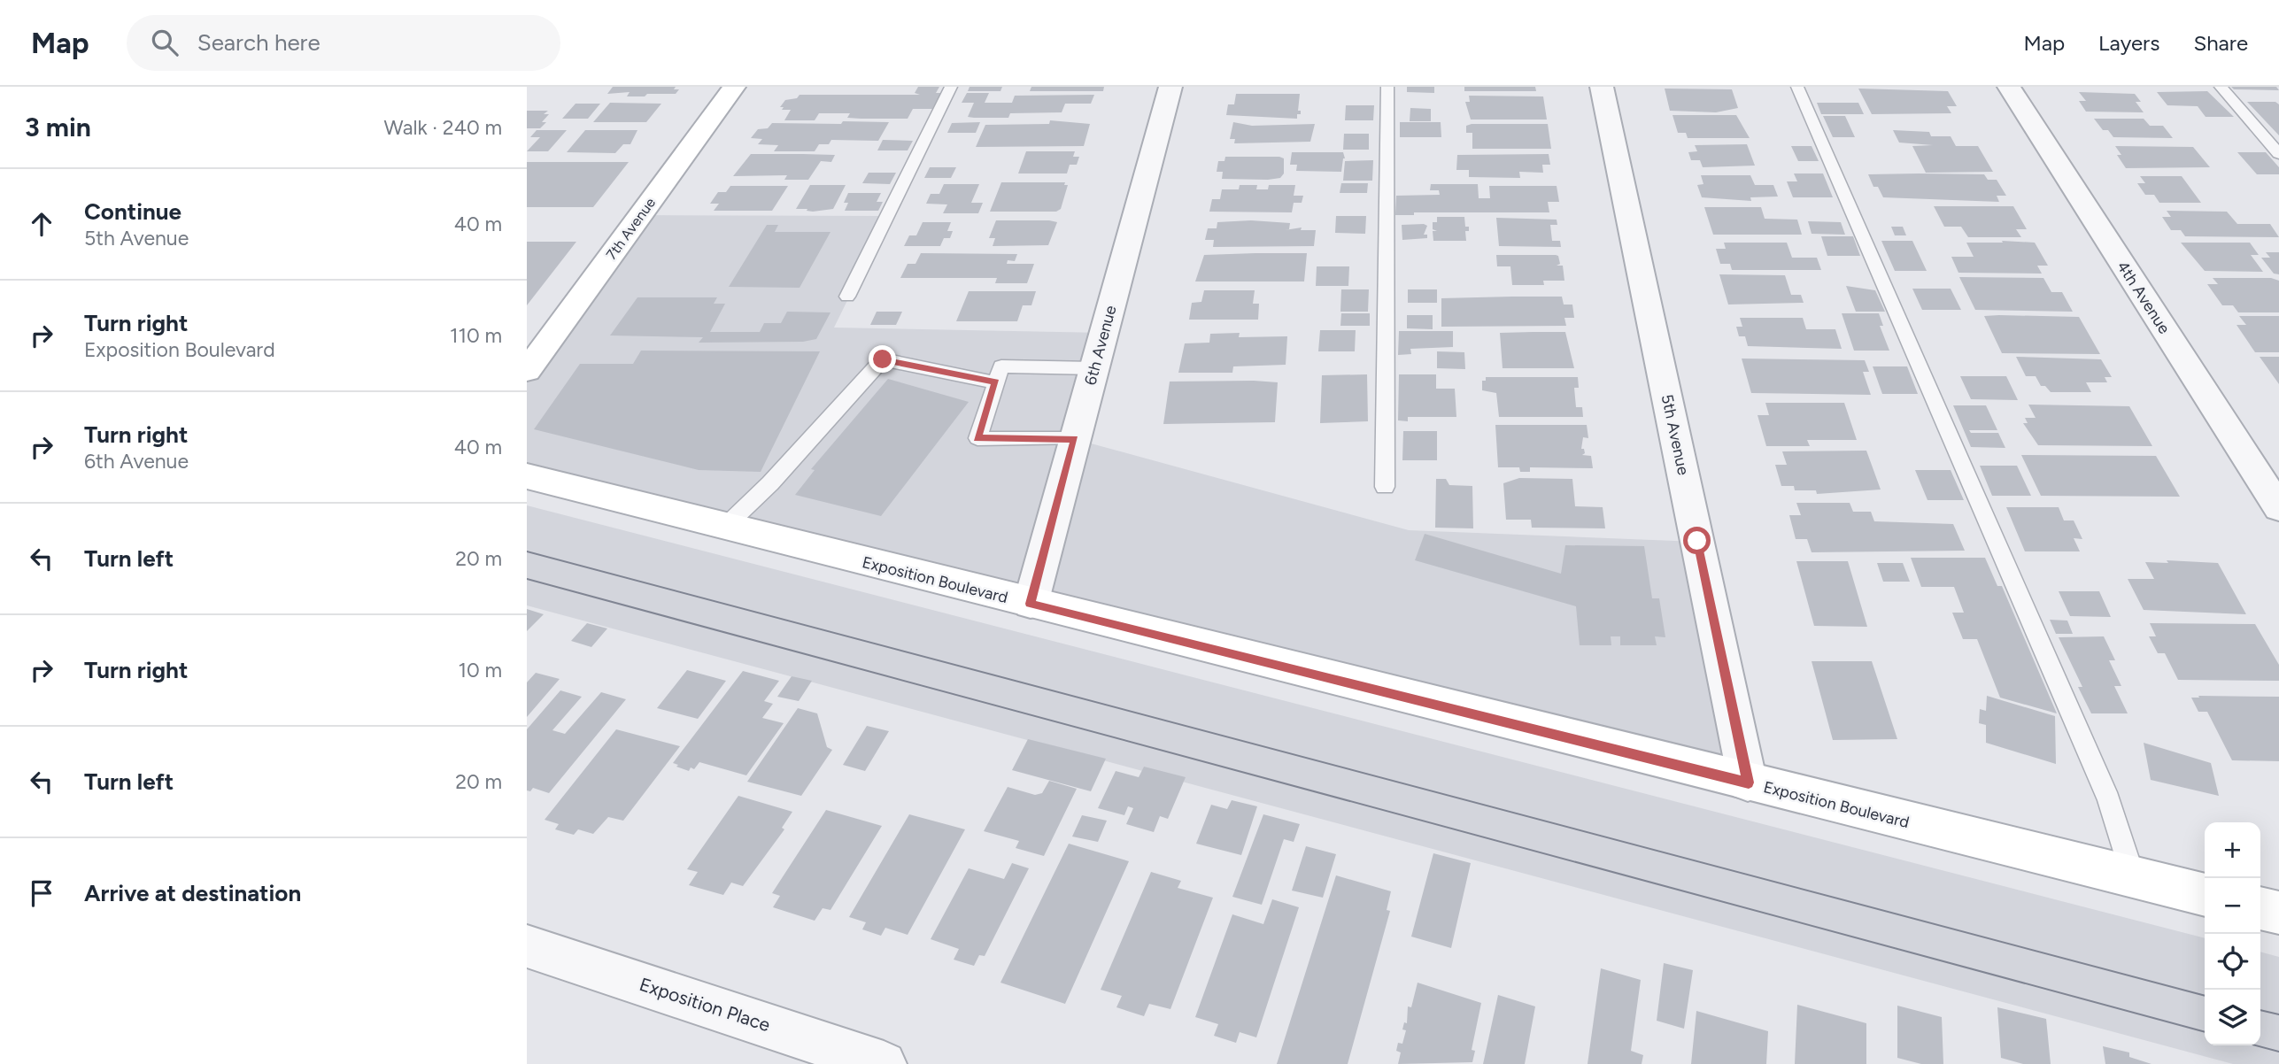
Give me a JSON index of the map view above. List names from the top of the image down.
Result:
{
  "streets": {
    "street": [
      "7th Avenue",
      "4th Avenue",
      "6th Avenue",
      "5th Avenue",
      "Exposition Boulevard",
      "Exposition Place"
    ]
  },
  "crossings": [
    ["6th Avenue", "Exposition Boulevard"],
    ["5th Avenue", "Exposition Boulevard"]
  ],
  "page": {
    "header": "Map",
    "search": "Search here",
    "nav": ["Map", "Layers", "Share"],
    "heading": ["3 min", "Walk · 240 m"],
    "list": [
      ["Continue", "5th Avenue", "40 m"],
      ["Turn right", "Exposition Boulevard", "110 m"],
      ["Turn right", "6th Avenue", "40 m"],
      ["Turn left", "20 m"],
      ["Turn right", "10 m"],
      ["Turn left", "20 m"],
      "Arrive at destination"
    ],
    "map_buttons": ["+", "−"]
  }
}
